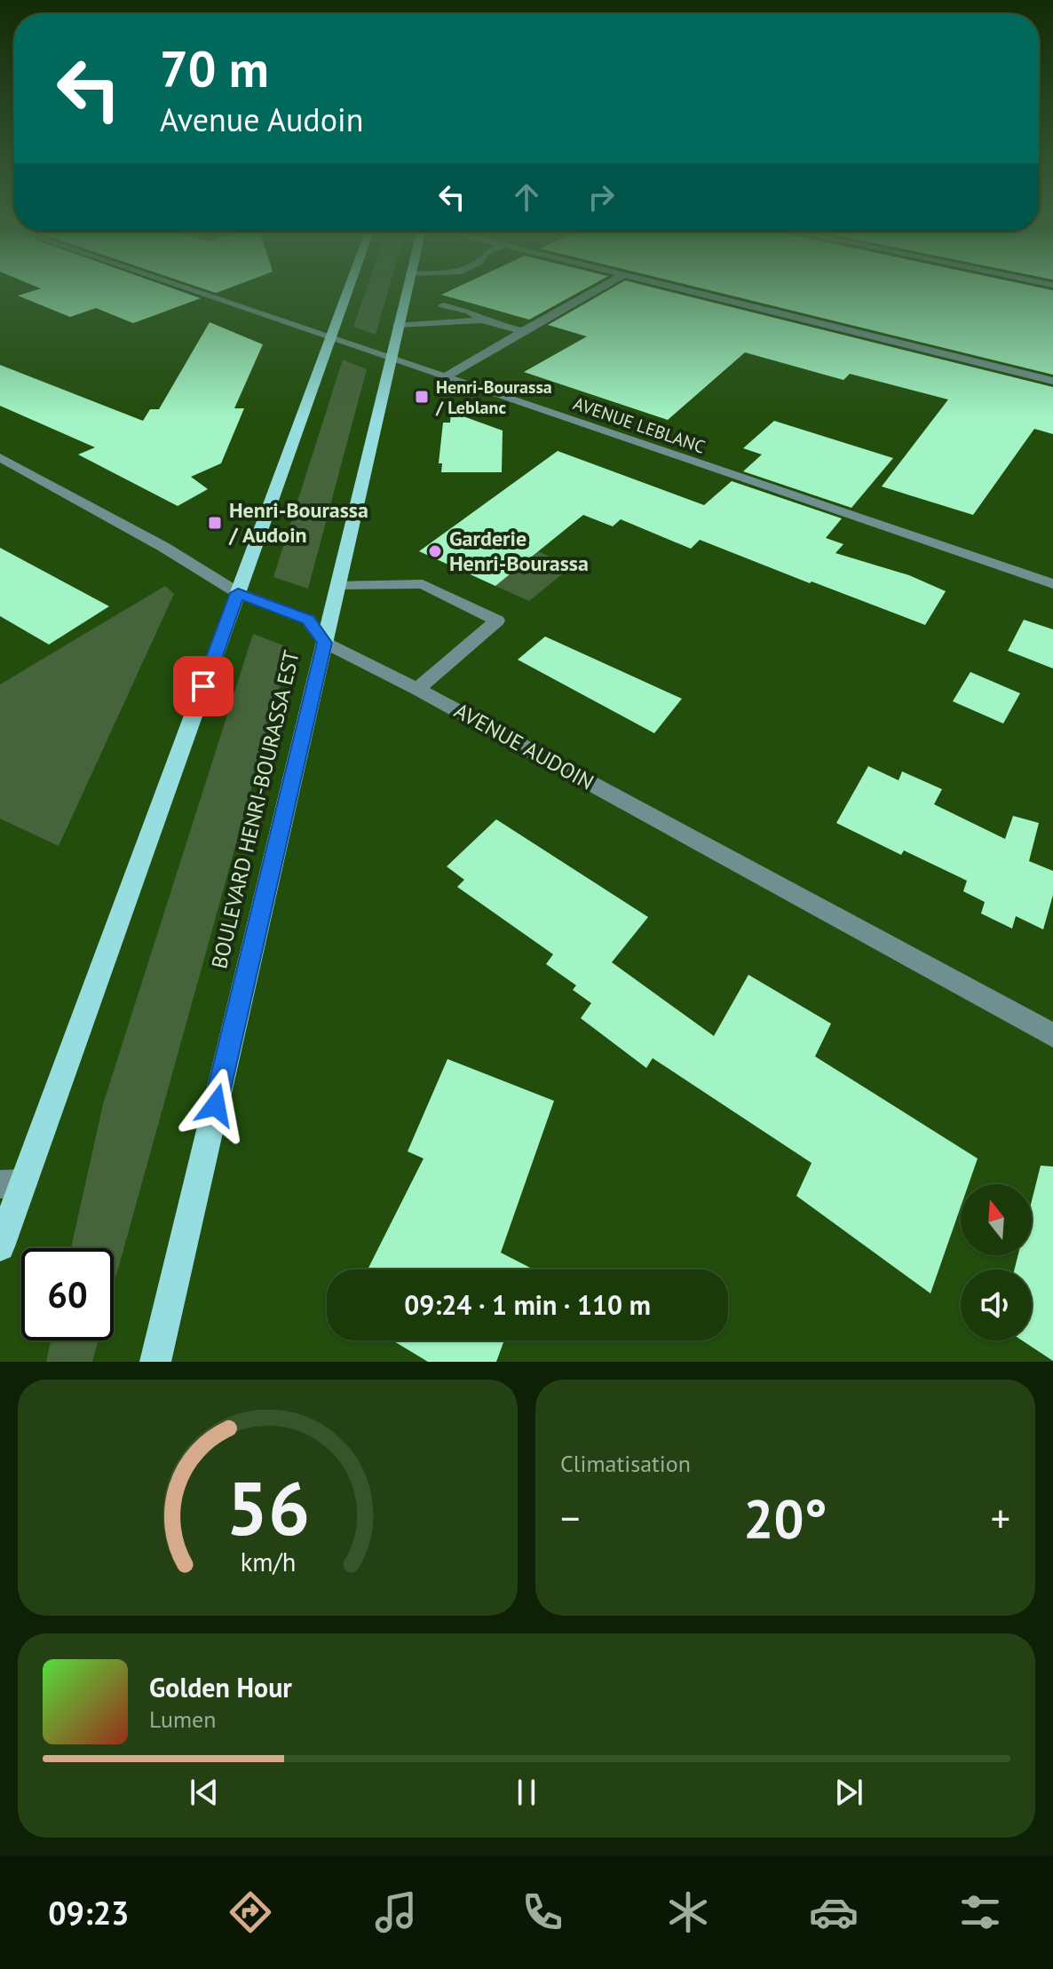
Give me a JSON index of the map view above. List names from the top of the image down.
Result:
{
  "streets": {
    "main road": ["BOULEVARD HENRI-BOURASSA EST"],
    "street": ["AVENUE LEBLANC", "AVENUE AUDOIN"]
  },
  "crossings": [
    ["AVENUE LEBLANC", "BOULEVARD HENRI-BOURASSA EST"],
    ["AVENUE AUDOIN", "BOULEVARD HENRI-BOURASSA EST"]
  ],
  "places": {
    "transit": ["Henri-Bourassa / Leblanc", "Henri-Bourassa / Audoin"],
    "other": ["Garderie Henri-Bourassa"]
  },
  "north": "top",
  "page": {
    "turn": ["70 m", "Avenue Audoin"],
    "limit": "60",
    "trip": "09:24 · 1 min · 110 m",
    "tile": "Climatisation",
    "heat": ["−", "20°", "+"],
    "song": ["Golden Hour", "Lumen"],
    "tabs": "09:23",
    "gauge": ["56", "km/h"]
  }
}
